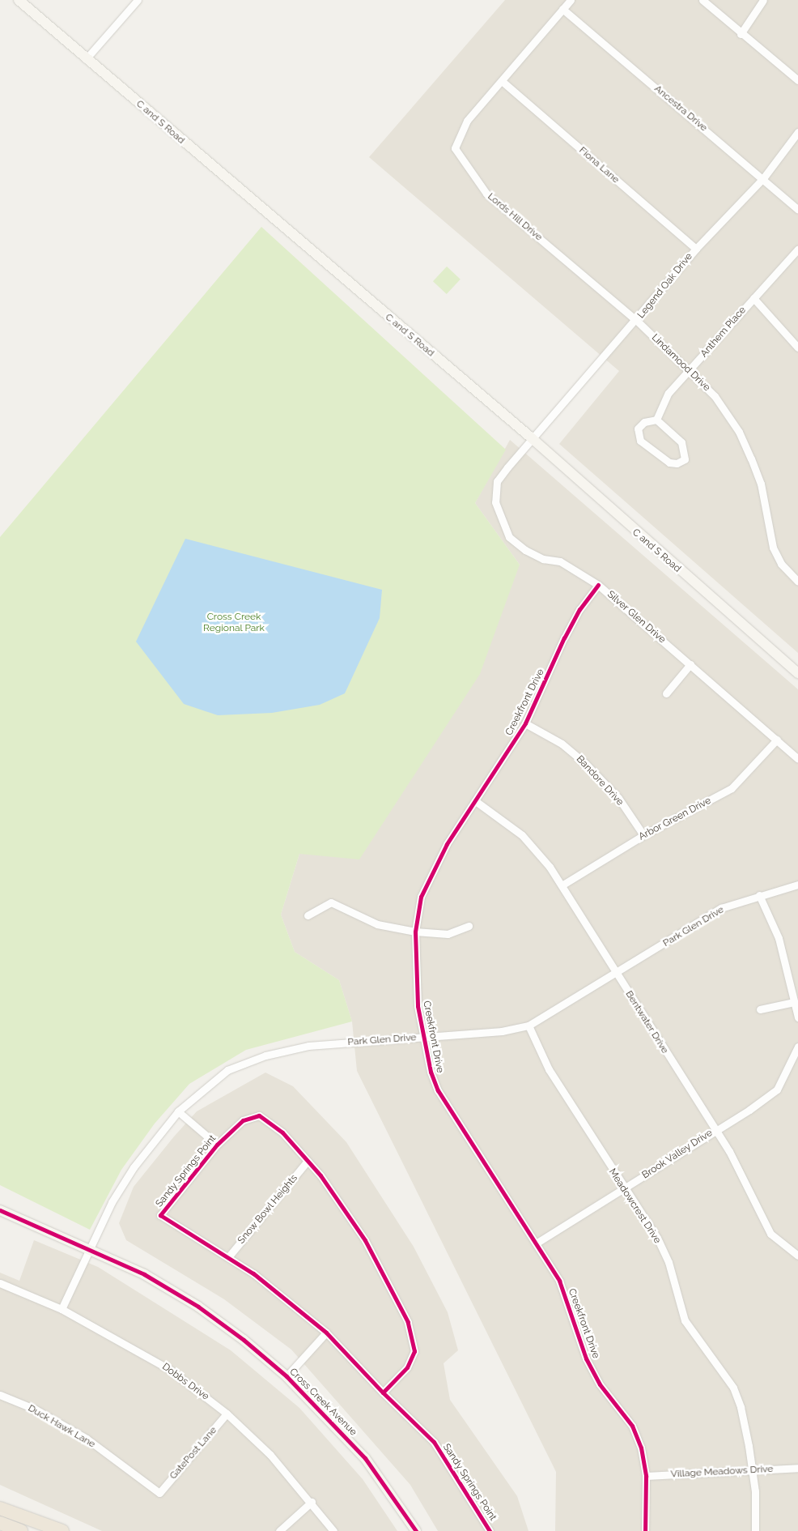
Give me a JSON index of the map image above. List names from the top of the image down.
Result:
{
  "streets": {
    "main road": ["C and S Road", "Cross Creek Avenue"],
    "street": [
      "Ancestra Drive",
      "Fiona Lane",
      "Lords Hill Drive",
      "Legend Oak Drive",
      "Anthem Place",
      "Lindamood Drive",
      "Silver Glen Drive",
      "Creekfront Drive",
      "Bandore Drive",
      "Arbor Green Drive",
      "Park Glen Drive",
      "Bentwater Drive",
      "Brook Valley Drive",
      "Sandy Springs Point",
      "Meadowcrest Drive",
      "Snow Bowl Heights",
      "Dobbs Drive",
      "Duck Hawk Lane",
      "GatePost Lane",
      "Village Meadows Drive"
    ]
  },
  "crossings": [
    ["Ancestra Drive", "Lords Hill Drive"],
    ["Ancestra Drive", "Legend Oak Drive"],
    ["C and S Road", "Legend Oak Drive"],
    ["C and S Road", "Silver Glen Drive"],
    ["Fiona Lane", "Lords Hill Drive"],
    ["Fiona Lane", "Legend Oak Drive"],
    ["Lords Hill Drive", "Legend Oak Drive"],
    ["Lords Hill Drive", "Lindamood Drive"],
    ["Legend Oak Drive", "Lindamood Drive"],
    ["Legend Oak Drive", "Silver Glen Drive"],
    ["Anthem Place", "Lindamood Drive"],
    ["Silver Glen Drive", "Creekfront Drive"],
    ["Silver Glen Drive", "Arbor Green Drive"],
    ["Creekfront Drive", "Bandore Drive"],
    ["Creekfront Drive", "Park Glen Drive"],
    ["Creekfront Drive", "Bentwater Drive"],
    ["Creekfront Drive", "Brook Valley Drive"],
    ["Creekfront Drive", "Village Meadows Drive"],
    ["Bandore Drive", "Arbor Green Drive"],
    ["Arbor Green Drive", "Bentwater Drive"],
    ["Park Glen Drive", "Bentwater Drive"],
    ["Park Glen Drive", "Meadowcrest Drive"],
    ["Park Glen Drive", "Dobbs Drive"],
    ["Park Glen Drive", "Cross Creek Avenue"],
    ["Bentwater Drive", "Brook Valley Drive"],
    ["Brook Valley Drive", "Meadowcrest Drive"],
    ["Sandy Springs Point", "Snow Bowl Heights"],
    ["Meadowcrest Drive", "Village Meadows Drive"],
    ["Dobbs Drive", "GatePost Lane"],
    ["Duck Hawk Lane", "GatePost Lane"]
  ],
  "parks": ["Cross Creek Regional Park"]
}
